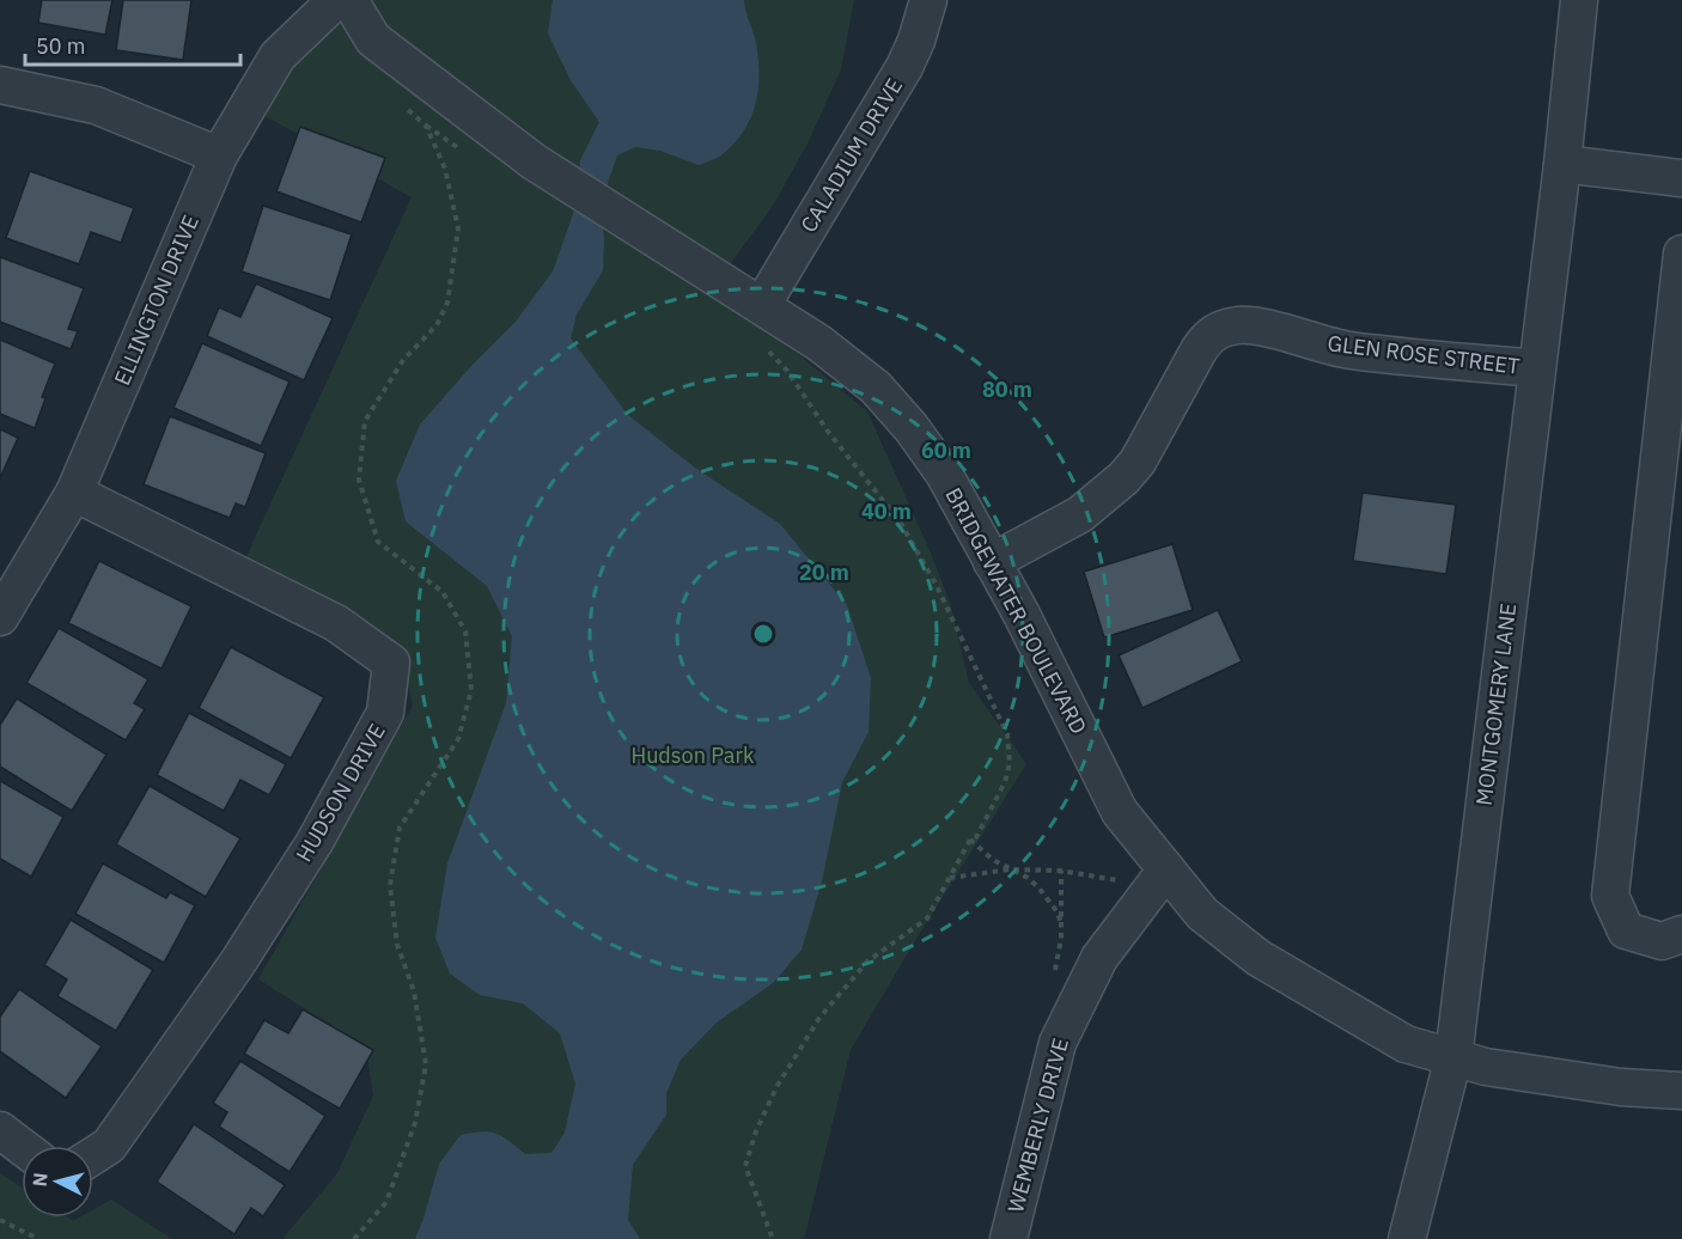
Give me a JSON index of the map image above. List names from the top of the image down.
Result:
{
  "streets": {
    "street": [
      "CALADIUM DRIVE",
      "ELLINGTON DRIVE",
      "GLEN ROSE STREET",
      "BRIDGEWATER BOULEVARD",
      "MONTGOMERY LANE",
      "HUDSON DRIVE",
      "WEMBERLY DRIVE"
    ]
  },
  "crossings": [
    ["CALADIUM DRIVE", "BRIDGEWATER BOULEVARD"],
    ["ELLINGTON DRIVE", "HUDSON DRIVE"],
    ["GLEN ROSE STREET", "BRIDGEWATER BOULEVARD"],
    ["GLEN ROSE STREET", "MONTGOMERY LANE"],
    ["BRIDGEWATER BOULEVARD", "MONTGOMERY LANE"],
    ["BRIDGEWATER BOULEVARD", "WEMBERLY DRIVE"]
  ],
  "parks": ["Hudson Park"],
  "scale_bar": "50 m",
  "north": "left",
  "rings": [
    "80 m",
    "60 m",
    "40 m",
    "20 m"
  ]
}
